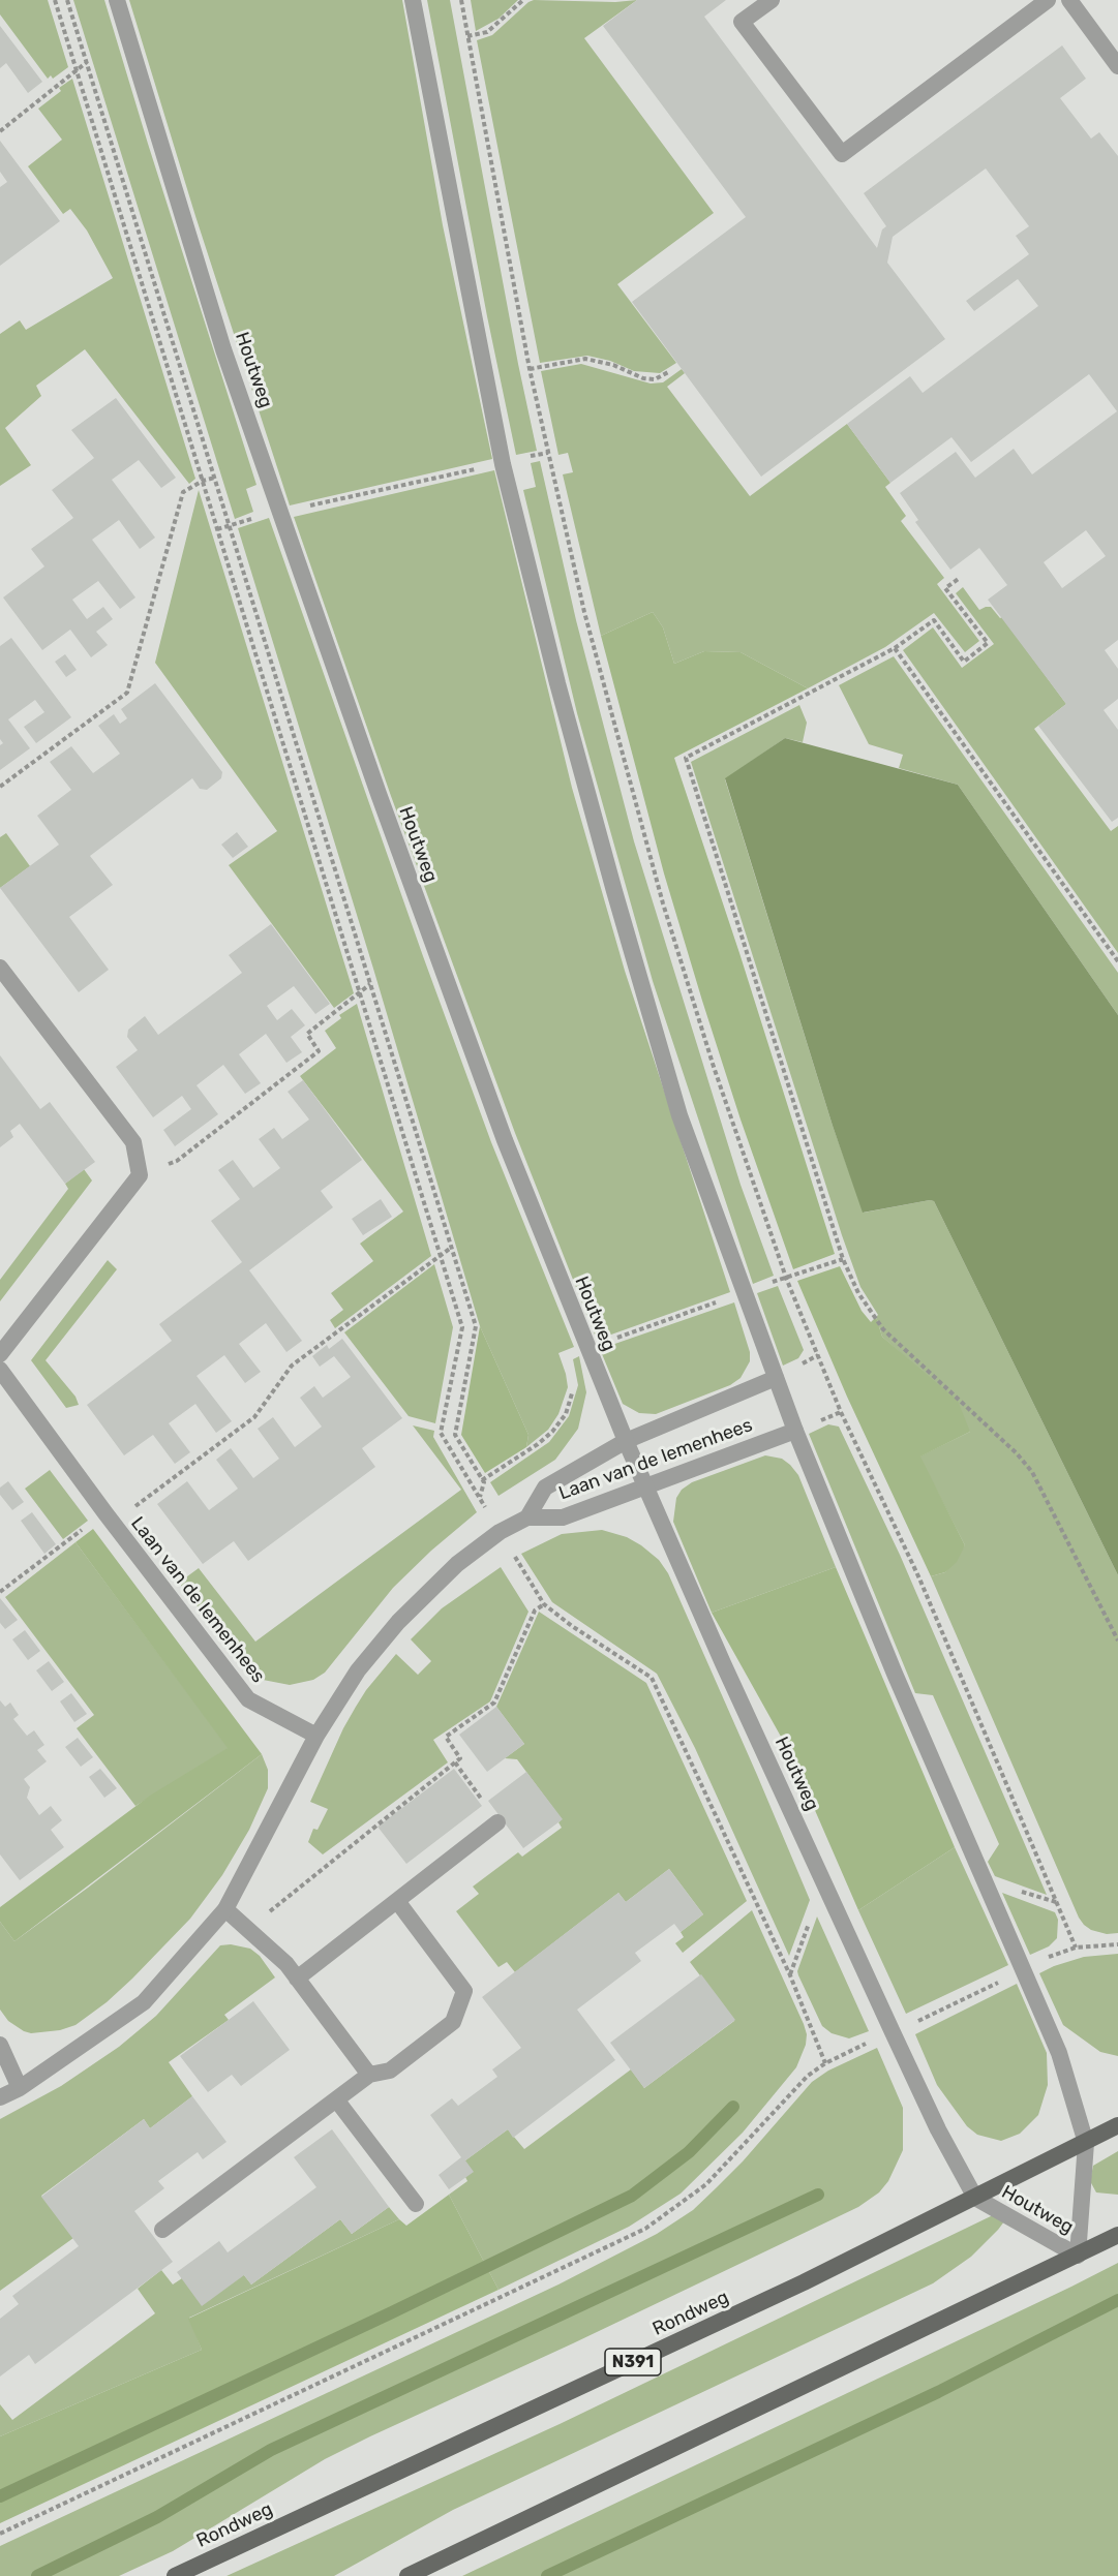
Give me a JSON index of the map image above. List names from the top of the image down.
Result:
{
  "streets": {
    "main road": ["Rondweg", "N391"],
    "street": ["Houtweg", "Laan van de Iemenhees"]
  },
  "crossings": [
    ["Houtweg", "Laan van de Iemenhees"],
    ["Houtweg", "Rondweg"]
  ]
}
